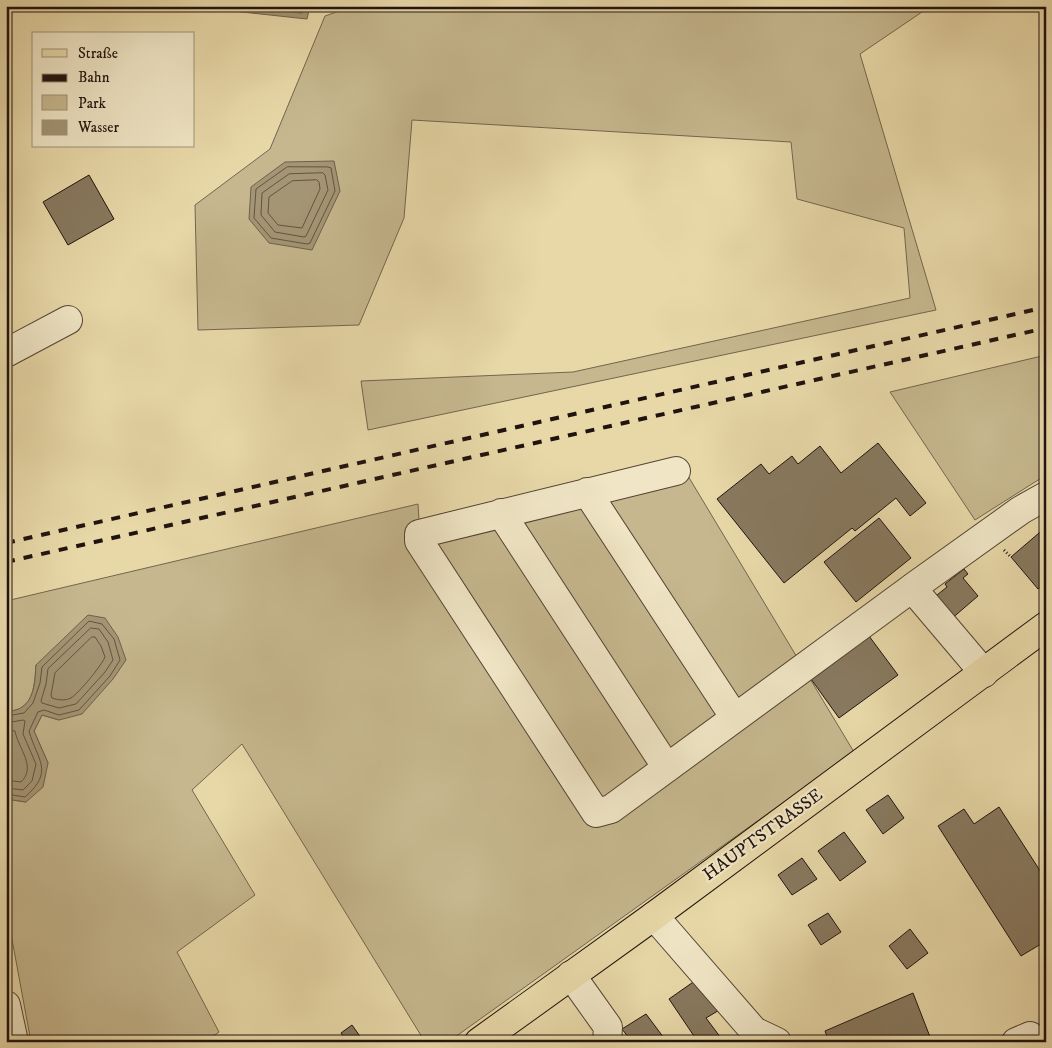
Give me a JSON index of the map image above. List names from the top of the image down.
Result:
{
  "streets": {
    "main road": ["HAUPTSTRASSE"]
  },
  "legend": [
    "Straße",
    "Bahn",
    "Park",
    "Wasser"
  ]
}
